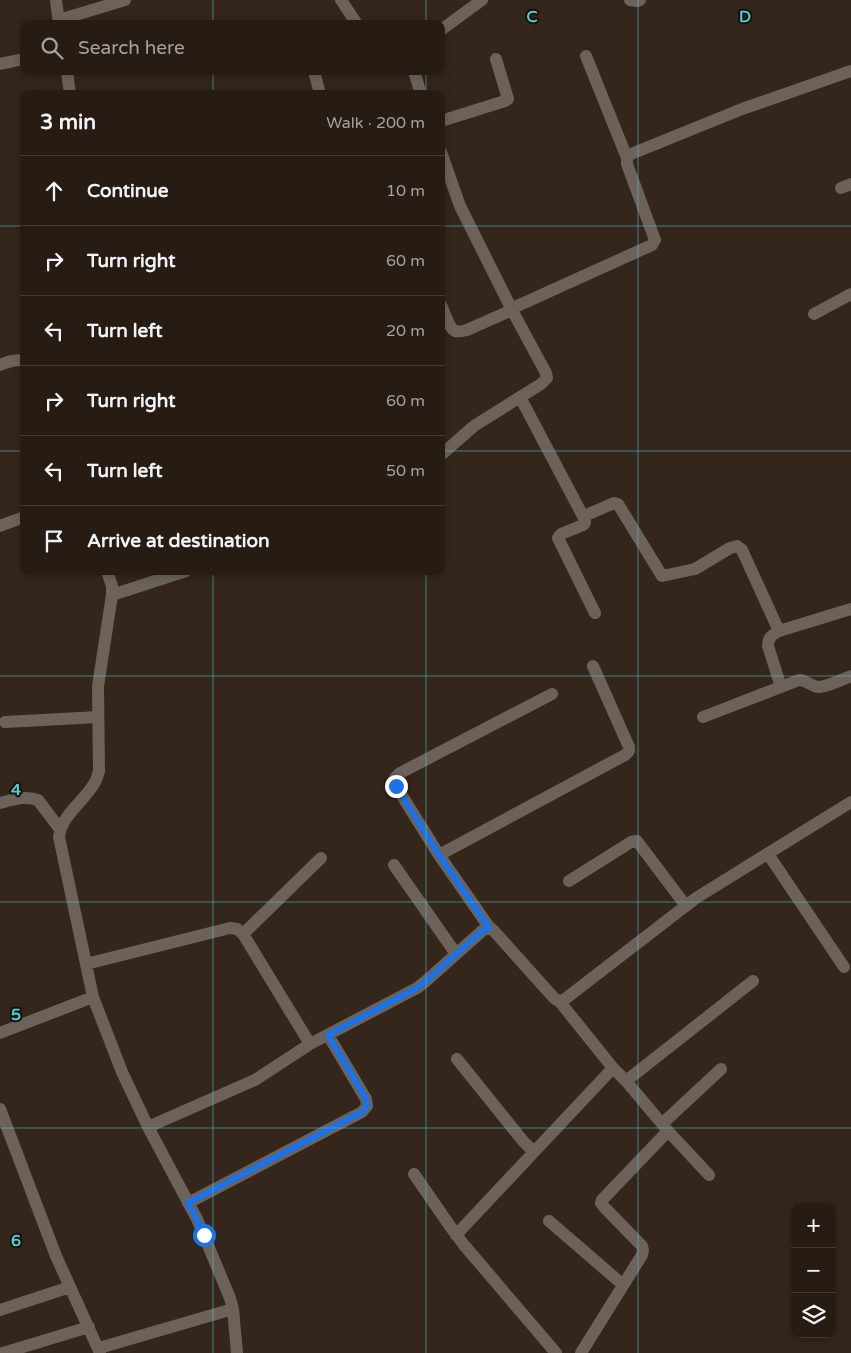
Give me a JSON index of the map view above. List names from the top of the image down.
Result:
{
  "page": {
    "search": "Search here",
    "heading": ["3 min", "Walk · 200 m"],
    "list": [
      ["Continue", "10 m"],
      ["Turn right", "60 m"],
      ["Turn left", "20 m"],
      ["Turn right", "60 m"],
      ["Turn left", "50 m"],
      "Arrive at destination"
    ],
    "map_buttons": ["+", "−"]
  },
  "grid": {
    "columns": ["C", "D"],
    "rows": ["4", "5", "6"]
  }
}
